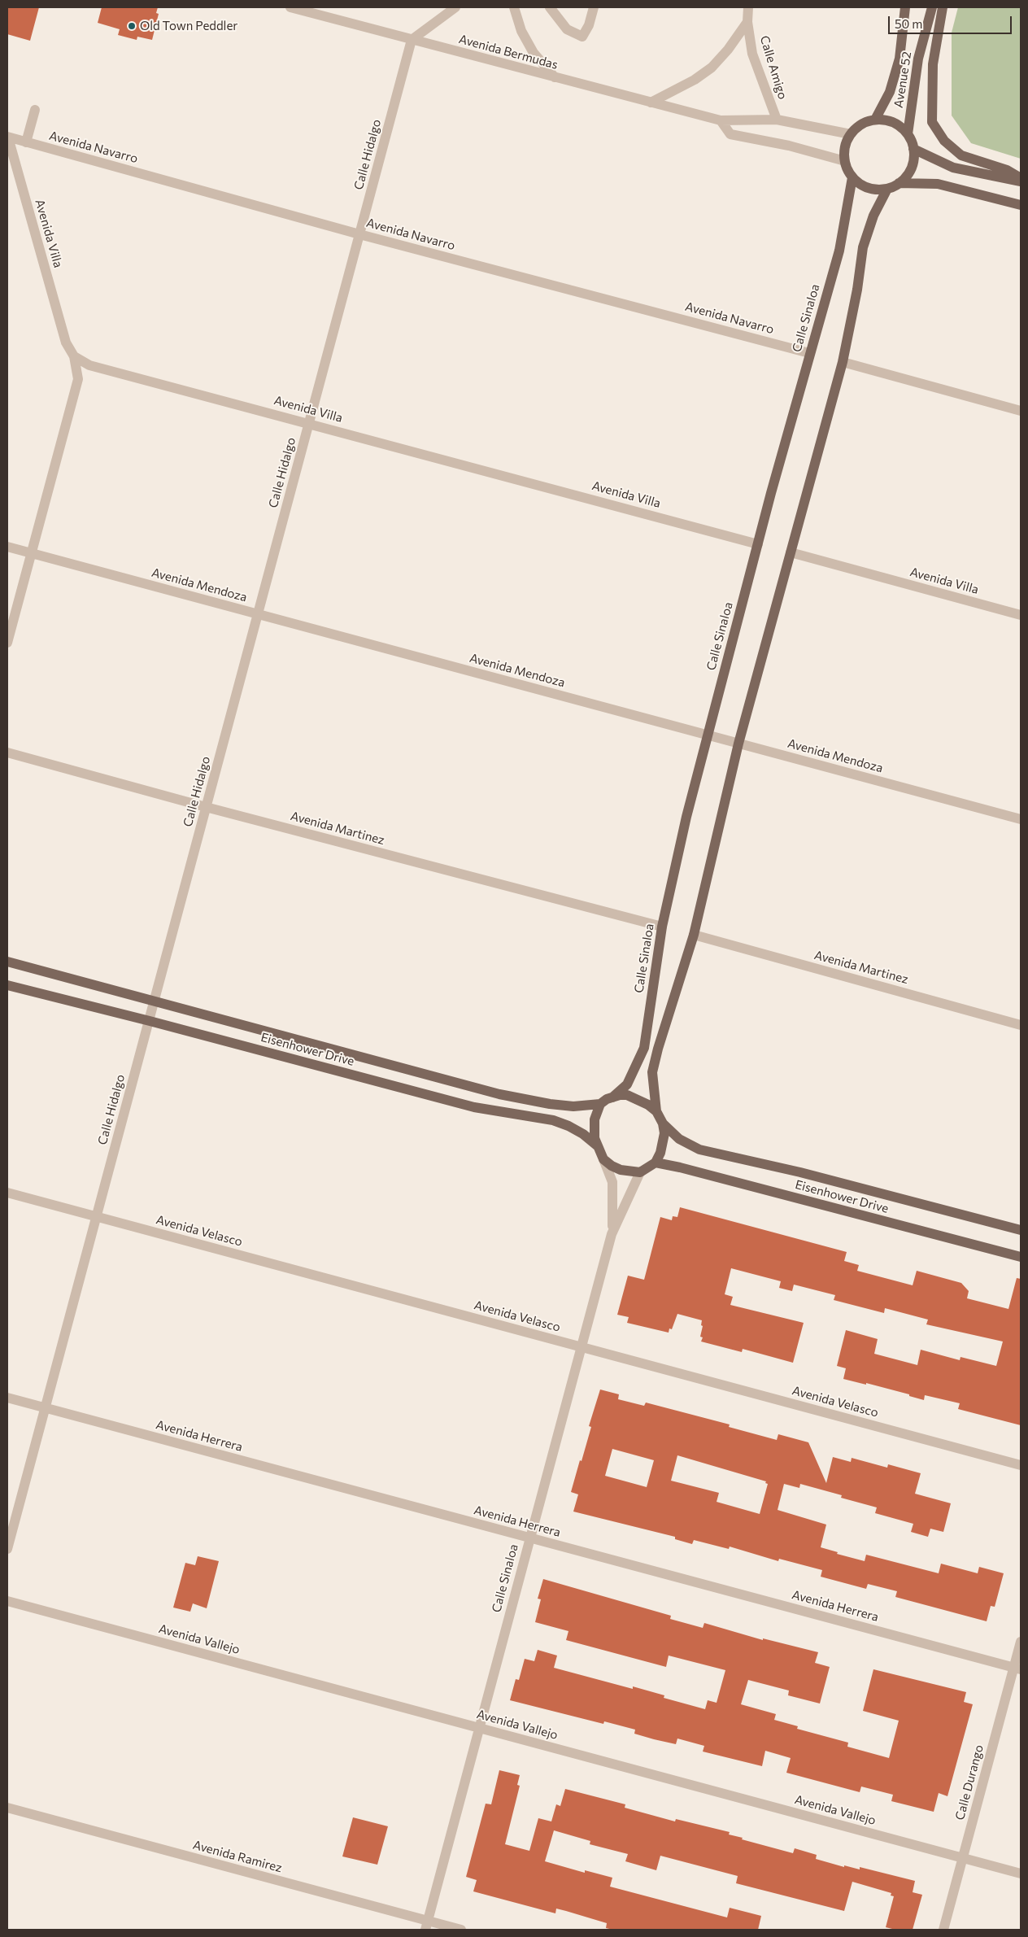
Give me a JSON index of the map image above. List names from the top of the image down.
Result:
{
  "streets": {
    "main road": ["Avenue 52", "Calle Sinaloa", "Eisenhower Drive"],
    "street": [
      "Avenida Bermudas",
      "Calle Amigo",
      "Avenida Navarro",
      "Calle Hidalgo",
      "Avenida Villa",
      "Avenida Mendoza",
      "Avenida Martinez",
      "Avenida Velasco",
      "Avenida Herrera",
      "Avenida Vallejo",
      "Calle Durango",
      "Avenida Ramirez"
    ]
  },
  "crossings": [
    ["Avenida Bermudas", "Calle Amigo"],
    ["Avenida Bermudas", "Avenue 52"],
    ["Avenida Bermudas", "Calle Hidalgo"],
    ["Avenida Bermudas", "Calle Sinaloa"],
    ["Avenue 52", "Calle Sinaloa"],
    ["Avenida Navarro", "Calle Hidalgo"],
    ["Avenida Navarro", "Avenida Villa"],
    ["Avenida Navarro", "Calle Sinaloa"],
    ["Calle Hidalgo", "Avenida Villa"],
    ["Calle Hidalgo", "Avenida Mendoza"],
    ["Calle Hidalgo", "Avenida Martinez"],
    ["Calle Hidalgo", "Eisenhower Drive"],
    ["Calle Hidalgo", "Avenida Velasco"],
    ["Calle Hidalgo", "Avenida Herrera"],
    ["Avenida Villa", "Calle Sinaloa"],
    ["Calle Sinaloa", "Avenida Mendoza"],
    ["Calle Sinaloa", "Avenida Martinez"],
    ["Calle Sinaloa", "Eisenhower Drive"],
    ["Calle Sinaloa", "Avenida Velasco"],
    ["Calle Sinaloa", "Avenida Herrera"],
    ["Calle Sinaloa", "Avenida Vallejo"],
    ["Calle Sinaloa", "Avenida Ramirez"],
    ["Avenida Herrera", "Calle Durango"],
    ["Avenida Vallejo", "Calle Durango"]
  ],
  "places": ["Old Town Peddler"],
  "scale_bar": "50 m"
}
